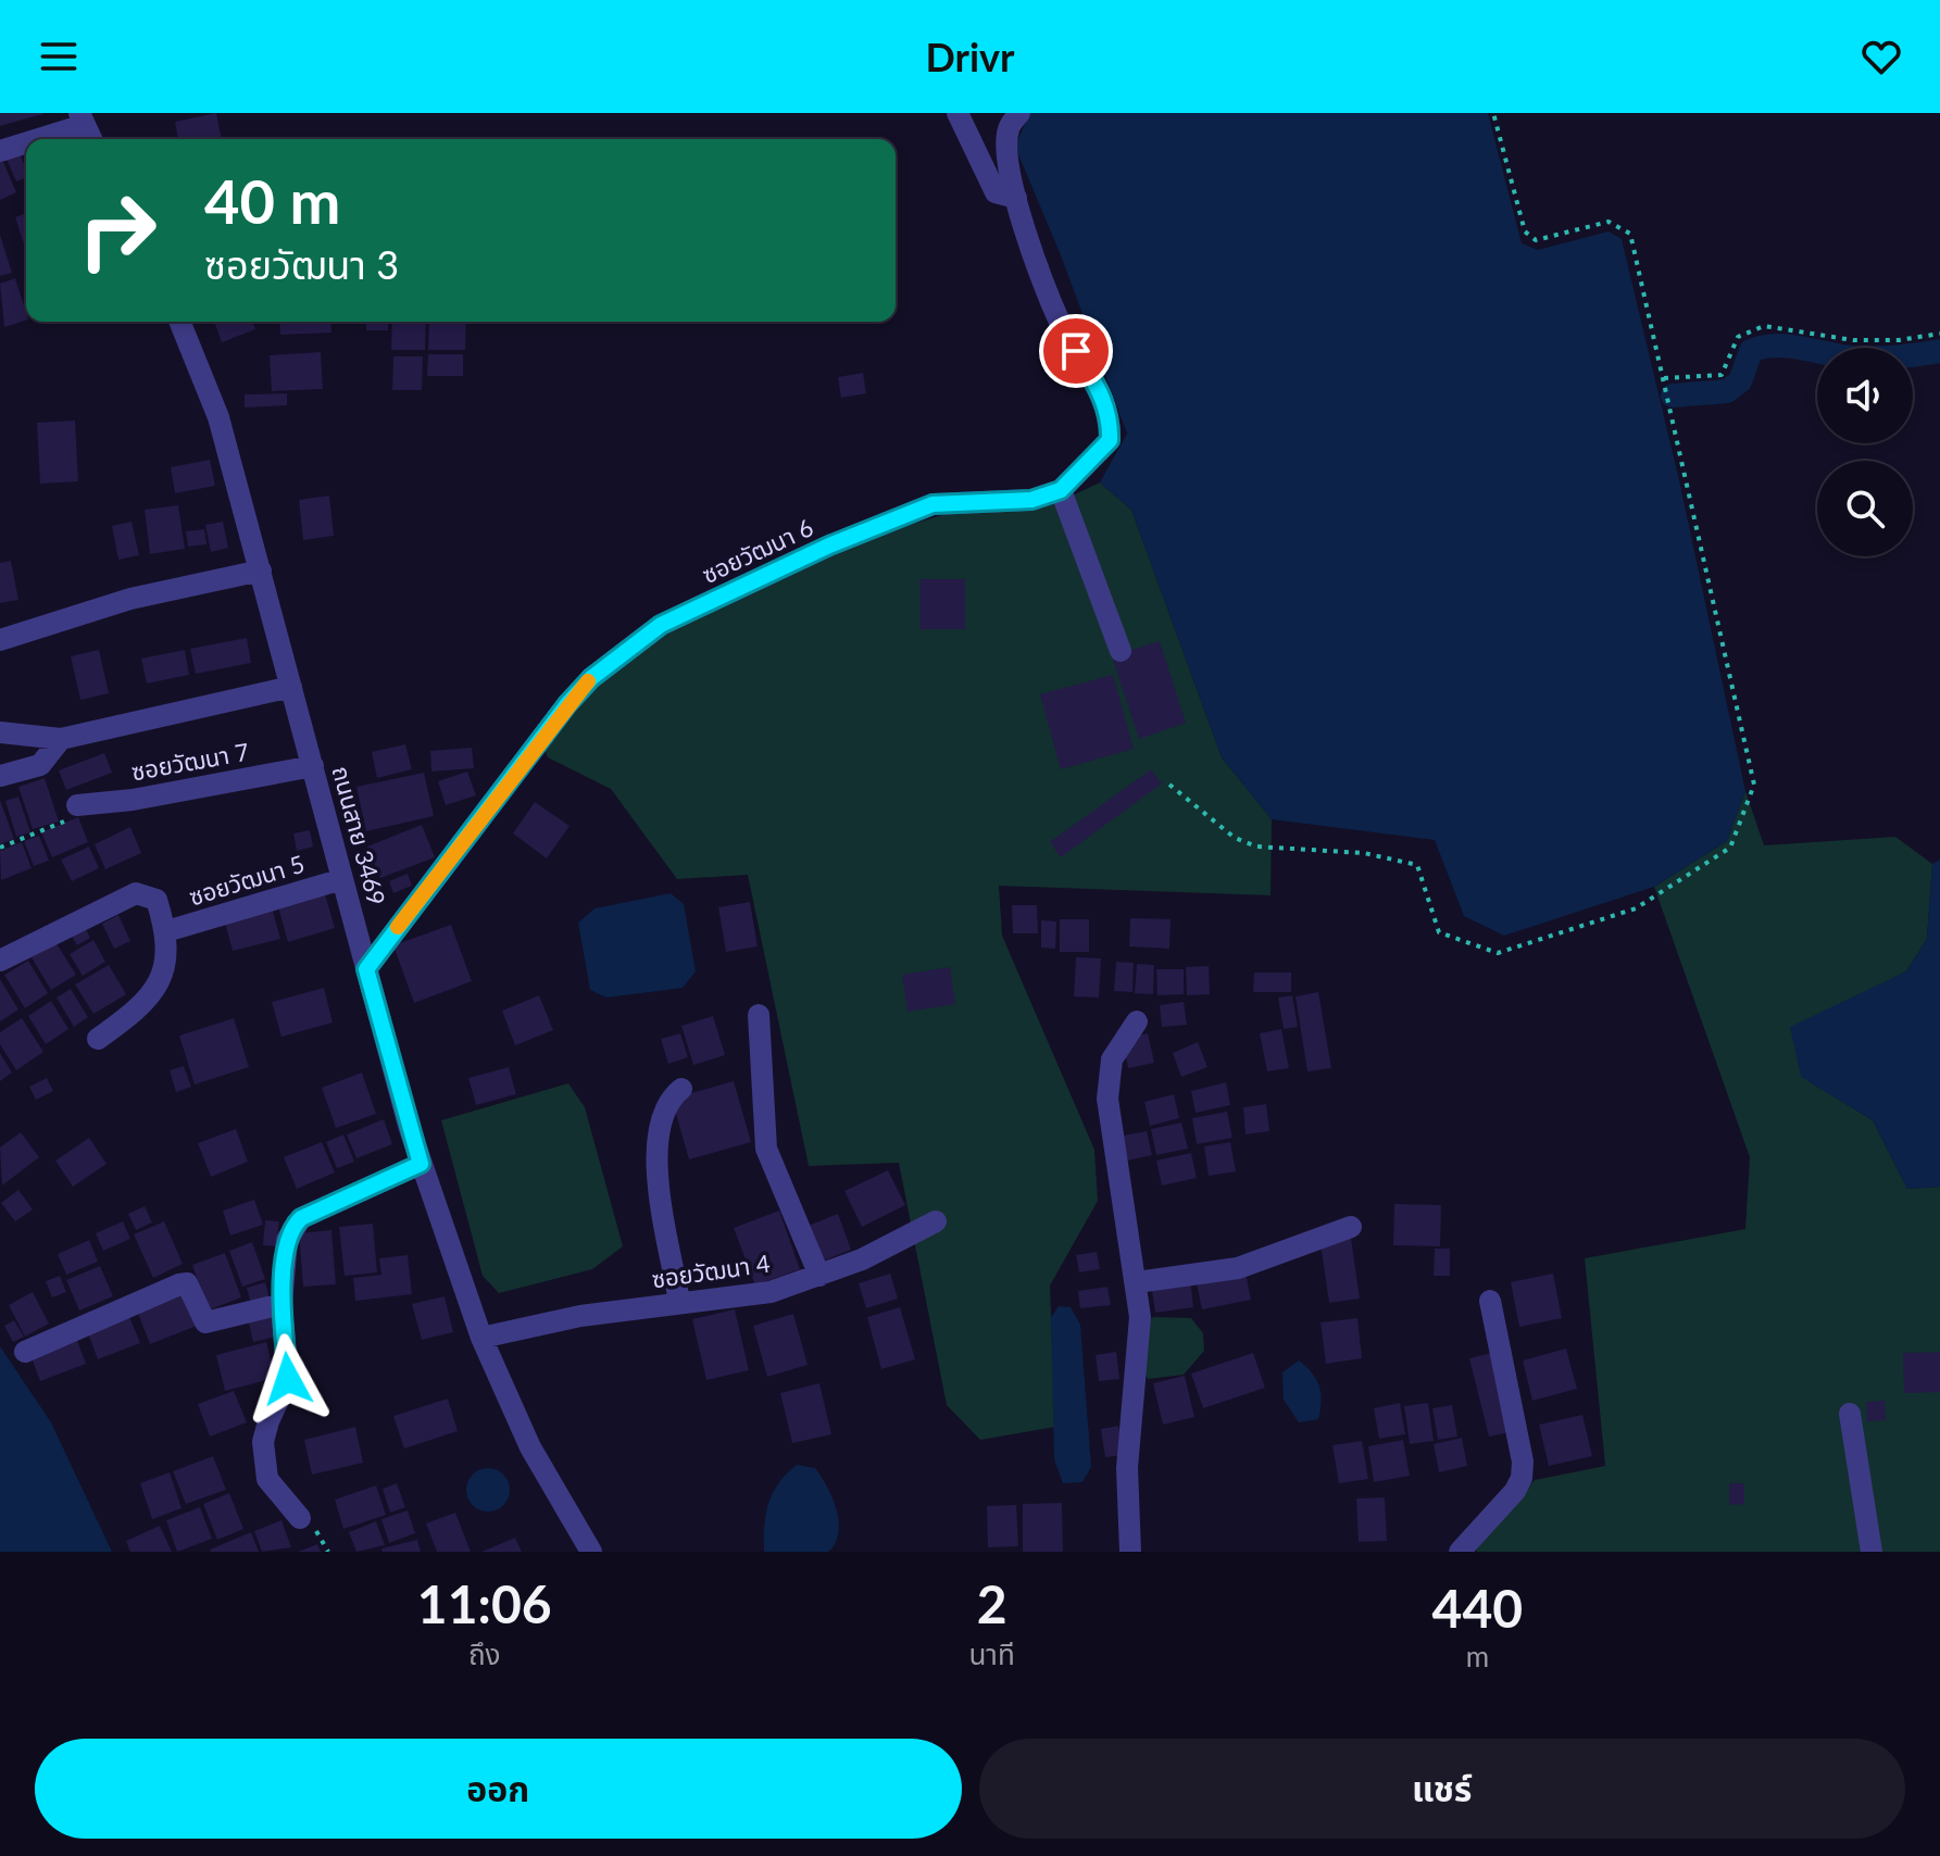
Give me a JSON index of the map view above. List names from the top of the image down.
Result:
{
  "streets": {
    "street": [
      "ซอยวัฒนา 6",
      "ซอยวัฒนา 7",
      "ถนนสาย 3469",
      "ซอยวัฒนา 5",
      "ซอยวัฒนา 4"
    ]
  },
  "crossings": [
    ["ซอยวัฒนา 6", "ถนนสาย 3469"],
    ["ซอยวัฒนา 7", "ถนนสาย 3469"],
    ["ถนนสาย 3469", "ซอยวัฒนา 5"],
    ["ถนนสาย 3469", "ซอยวัฒนา 4"]
  ],
  "page": {
    "header": "Drivr",
    "turn": ["40 m", "ซอยวัฒนา 3"],
    "eta": [
      "11:06",
      "ถึง",
      "2",
      "นาที",
      "440",
      "m"
    ],
    "buttons": ["ออก", "แชร์"]
  }
}
